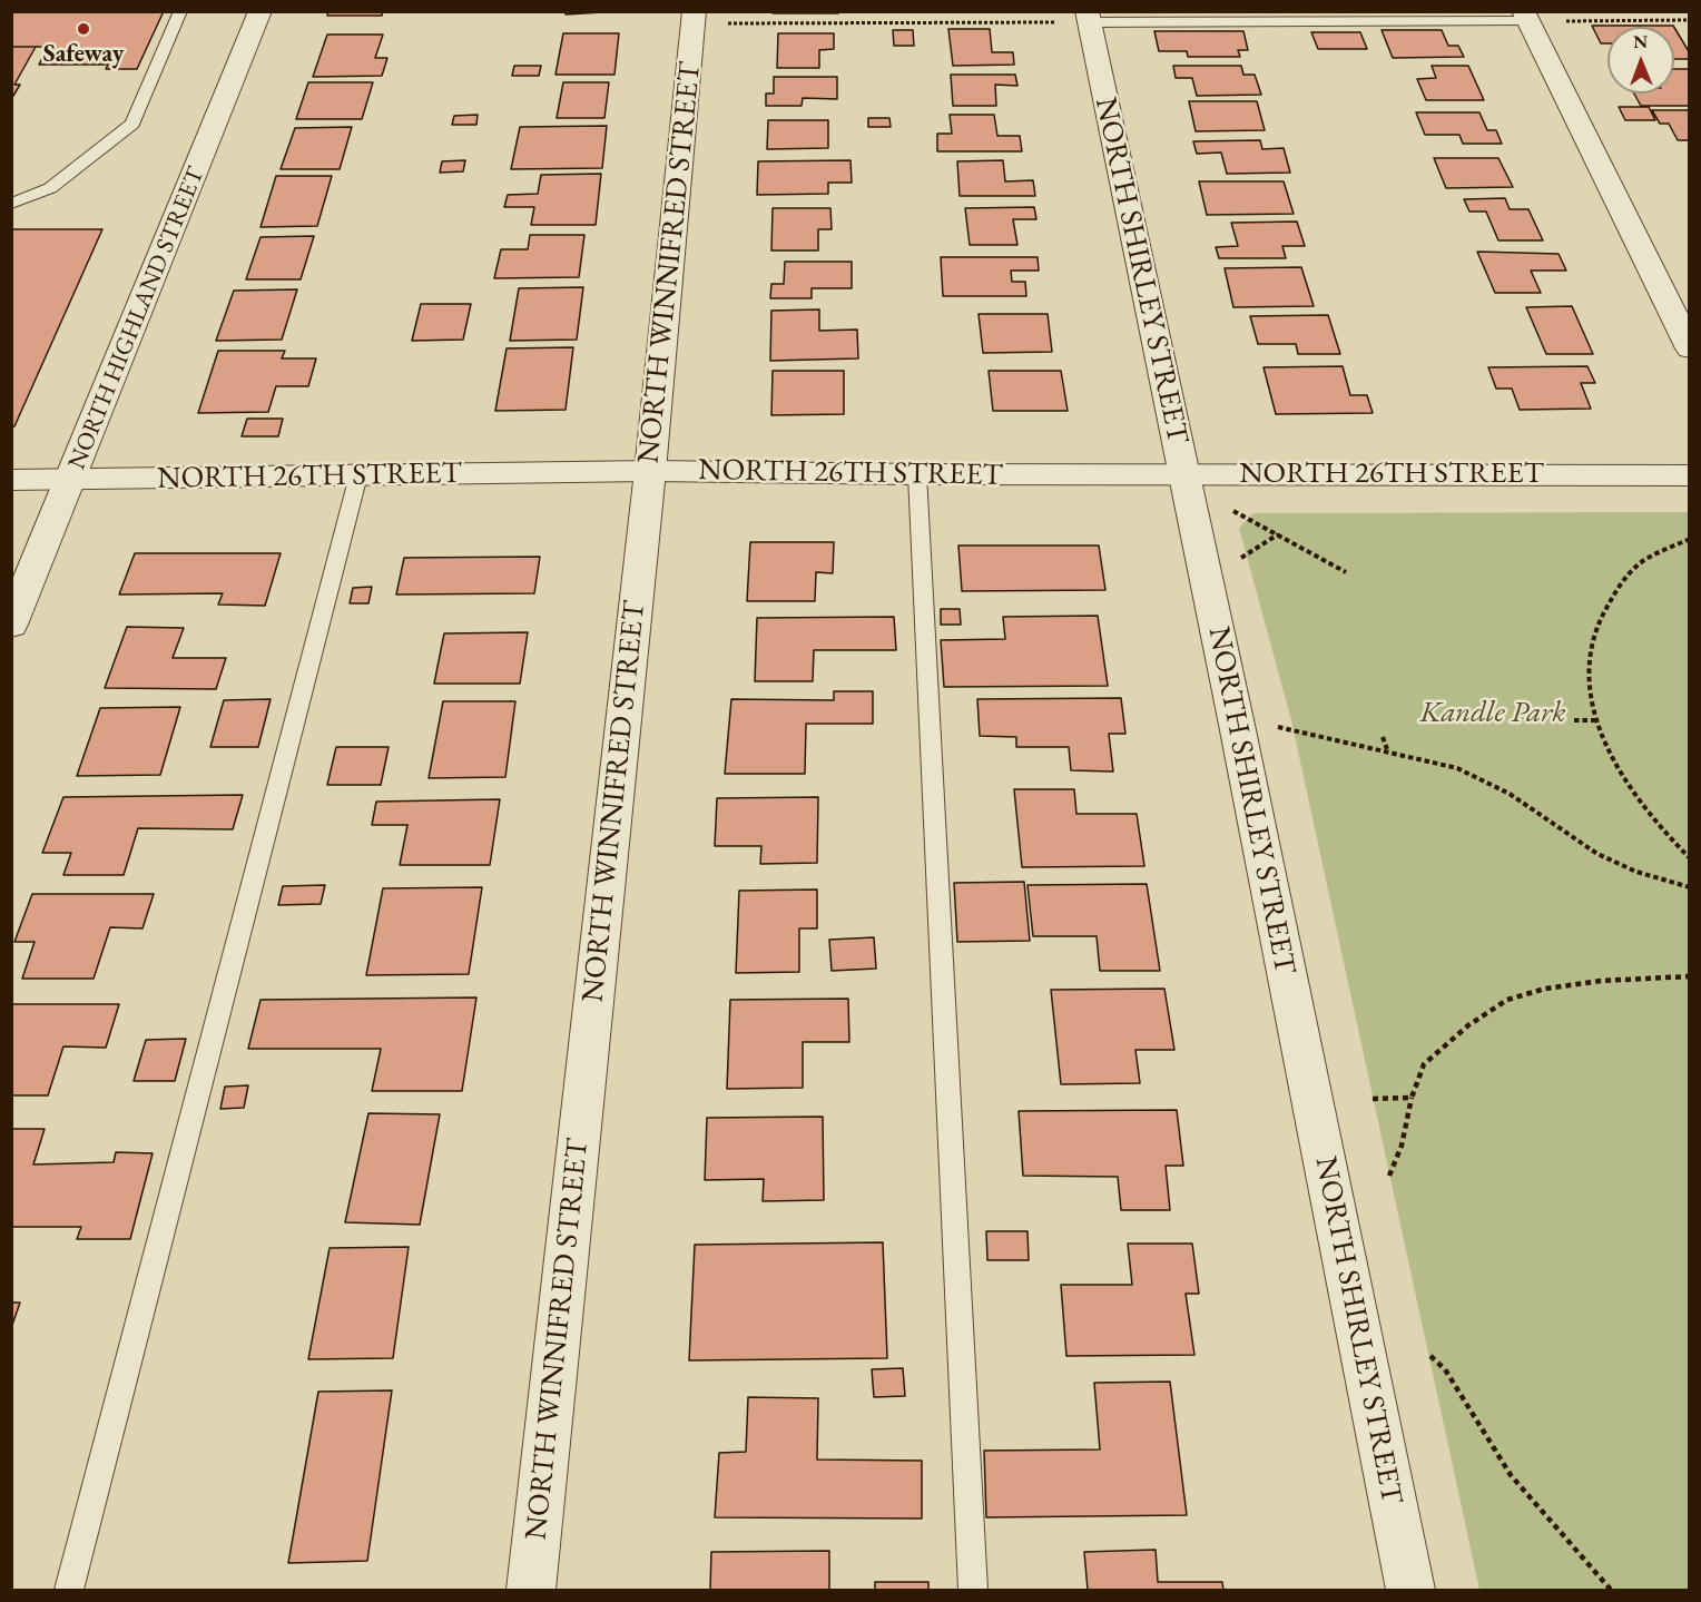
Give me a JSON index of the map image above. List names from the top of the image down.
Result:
{
  "streets": {
    "street": [
      "NORTH WINNIFRED STREET",
      "NORTH SHIRLEY STREET",
      "NORTH HIGHLAND STREET",
      "NORTH 26TH STREET"
    ]
  },
  "crossings": [
    ["NORTH WINNIFRED STREET", "NORTH 26TH STREET"],
    ["NORTH SHIRLEY STREET", "NORTH 26TH STREET"],
    ["NORTH HIGHLAND STREET", "NORTH 26TH STREET"]
  ],
  "parks": ["Kandle Park"],
  "places": ["Safeway"],
  "north": "top"
}
